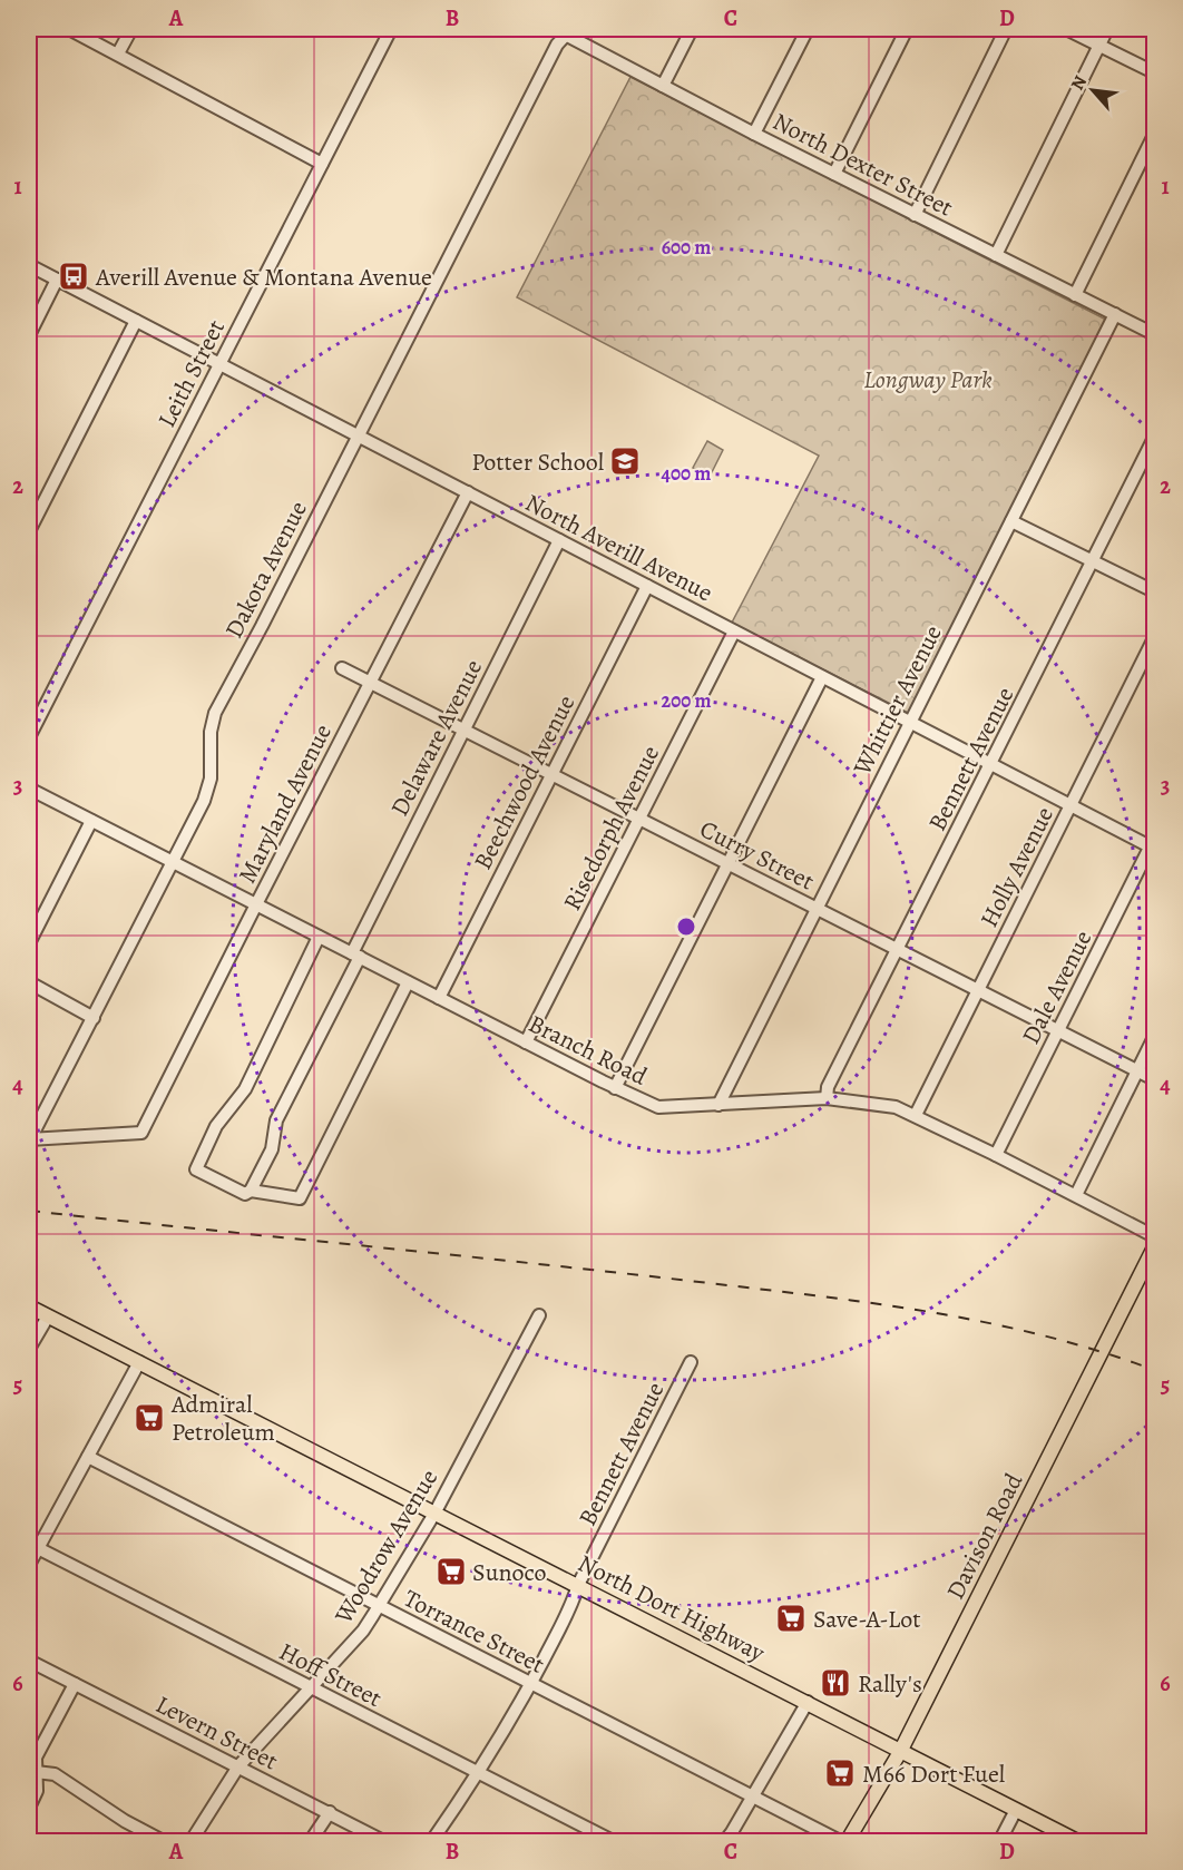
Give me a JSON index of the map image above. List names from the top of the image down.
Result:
{
  "streets": {
    "main road": ["Davison Road", "North Dort Highway"],
    "street": [
      "North Dexter Street",
      "Leith Street",
      "North Averill Avenue",
      "Dakota Avenue",
      "Whittier Avenue",
      "Delaware Avenue",
      "Bennett Avenue",
      "Beechwood Avenue",
      "Maryland Avenue",
      "Risedorph Avenue",
      "Curry Street",
      "Holly Avenue",
      "Dale Avenue",
      "Branch Road",
      "Woodrow Avenue",
      "Torrance Street",
      "Hoff Street",
      "Levern Street"
    ]
  },
  "crossings": [
    ["North Dexter Street", "Dakota Avenue"],
    ["North Dexter Street", "Whittier Avenue"],
    ["Leith Street", "North Averill Avenue"],
    ["North Averill Avenue", "Dakota Avenue"],
    ["North Averill Avenue", "Whittier Avenue"],
    ["North Averill Avenue", "Delaware Avenue"],
    ["North Averill Avenue", "Bennett Avenue"],
    ["North Averill Avenue", "Beechwood Avenue"],
    ["North Averill Avenue", "Maryland Avenue"],
    ["North Averill Avenue", "Risedorph Avenue"],
    ["North Averill Avenue", "Holly Avenue"],
    ["North Averill Avenue", "Dale Avenue"],
    ["Dakota Avenue", "Maryland Avenue"],
    ["Dakota Avenue", "Branch Road"],
    ["Whittier Avenue", "Curry Street"],
    ["Whittier Avenue", "Branch Road"],
    ["Delaware Avenue", "Curry Street"],
    ["Delaware Avenue", "Branch Road"],
    ["Bennett Avenue", "Curry Street"],
    ["Bennett Avenue", "Branch Road"],
    ["Bennett Avenue", "North Dort Highway"],
    ["Bennett Avenue", "Torrance Street"],
    ["Bennett Avenue", "Hoff Street"],
    ["Beechwood Avenue", "Curry Street"],
    ["Beechwood Avenue", "Branch Road"],
    ["Maryland Avenue", "Curry Street"],
    ["Maryland Avenue", "Branch Road"],
    ["Risedorph Avenue", "Curry Street"],
    ["Risedorph Avenue", "Branch Road"],
    ["Curry Street", "Holly Avenue"],
    ["Curry Street", "Dale Avenue"],
    ["Holly Avenue", "Branch Road"],
    ["Dale Avenue", "Branch Road"],
    ["Davison Road", "North Dort Highway"],
    ["Davison Road", "Torrance Street"],
    ["Woodrow Avenue", "North Dort Highway"],
    ["Woodrow Avenue", "Torrance Street"],
    ["Woodrow Avenue", "Hoff Street"],
    ["Woodrow Avenue", "Levern Street"]
  ],
  "parks": ["Longway Park"],
  "places": {
    "bus stop": ["Averill Avenue & Montana Avenue"],
    "school or university": ["Potter School"],
    "supermarket": [
      "Admiral Petroleum",
      "Sunoco",
      "Save-A-Lot",
      "M66 Dort Fuel"
    ],
    "restaurant": ["Rally's"]
  },
  "north": "top left",
  "grid": {
    "columns": [
      "A",
      "B",
      "C",
      "D"
    ],
    "rows": [
      "1",
      "2",
      "3",
      "4",
      "5",
      "6"
    ]
  },
  "rings": ["600 m", "400 m", "200 m"]
}
